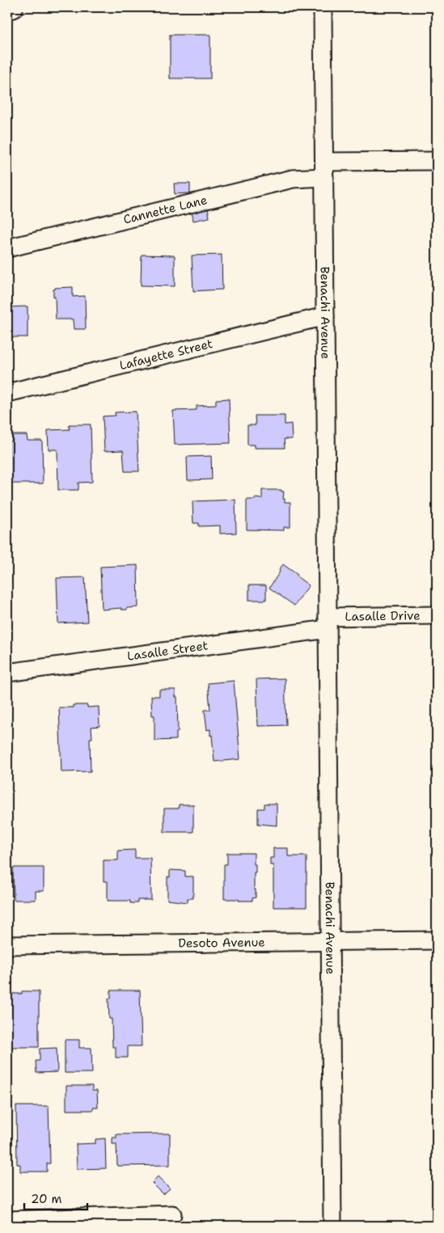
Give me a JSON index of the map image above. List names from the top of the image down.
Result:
{
  "streets": {
    "street": [
      "Cannette Lane",
      "Benachi Avenue",
      "Lafayette Street",
      "Lasalle Drive",
      "Lasalle Street",
      "Desoto Avenue"
    ]
  },
  "crossings": [
    ["Cannette Lane", "Benachi Avenue"],
    ["Benachi Avenue", "Lafayette Street"],
    ["Benachi Avenue", "Lasalle Drive"],
    ["Benachi Avenue", "Lasalle Street"],
    ["Benachi Avenue", "Desoto Avenue"],
    ["Lasalle Drive", "Lasalle Street"]
  ],
  "scale_bar": "20 m"
}
